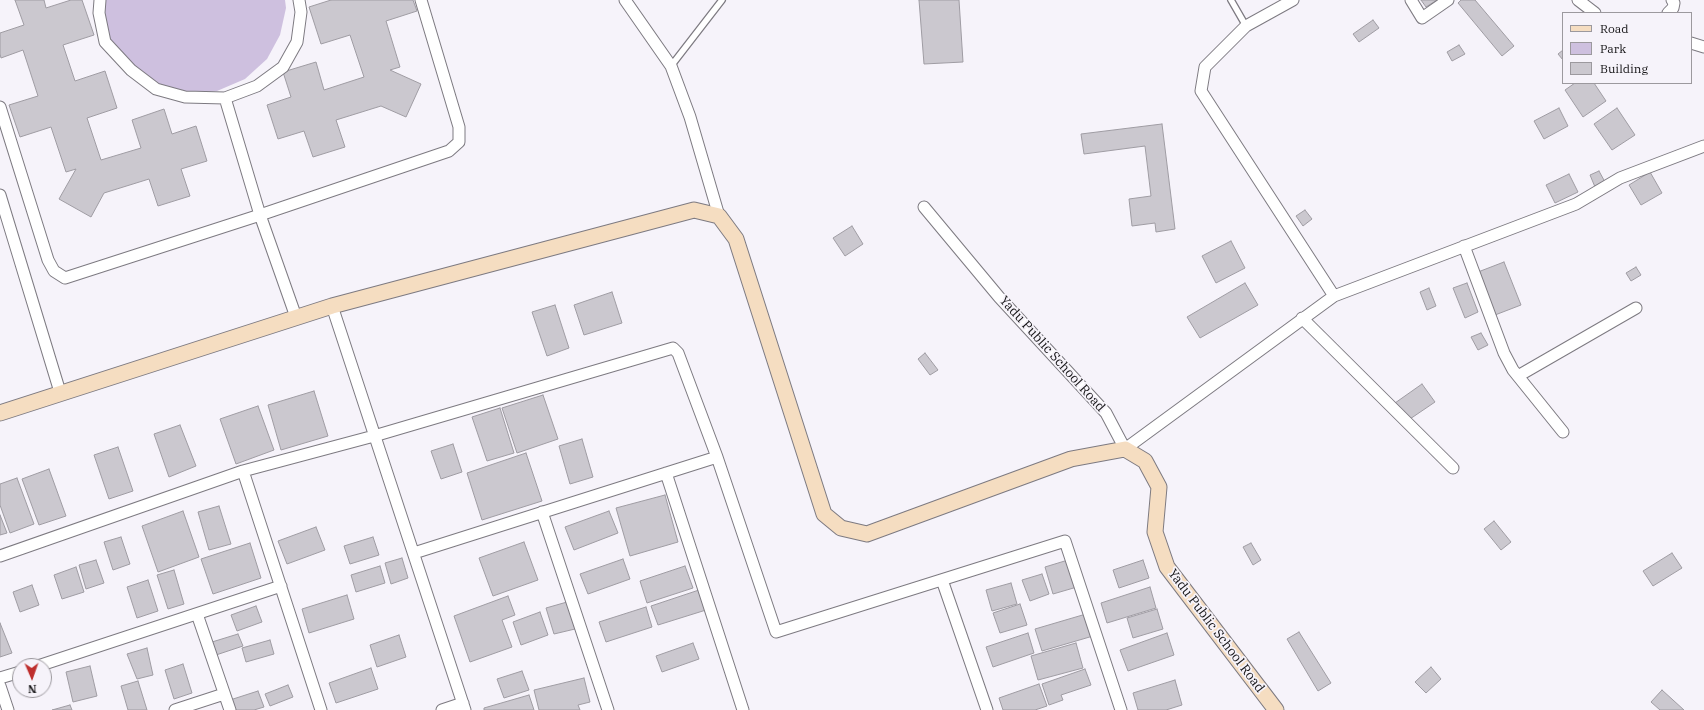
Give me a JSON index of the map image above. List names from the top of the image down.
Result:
{
  "streets": {
    "street": ["Yadu Public School Road"]
  },
  "legend": ["Road", "Park", "Building"],
  "north": "bottom"
}
